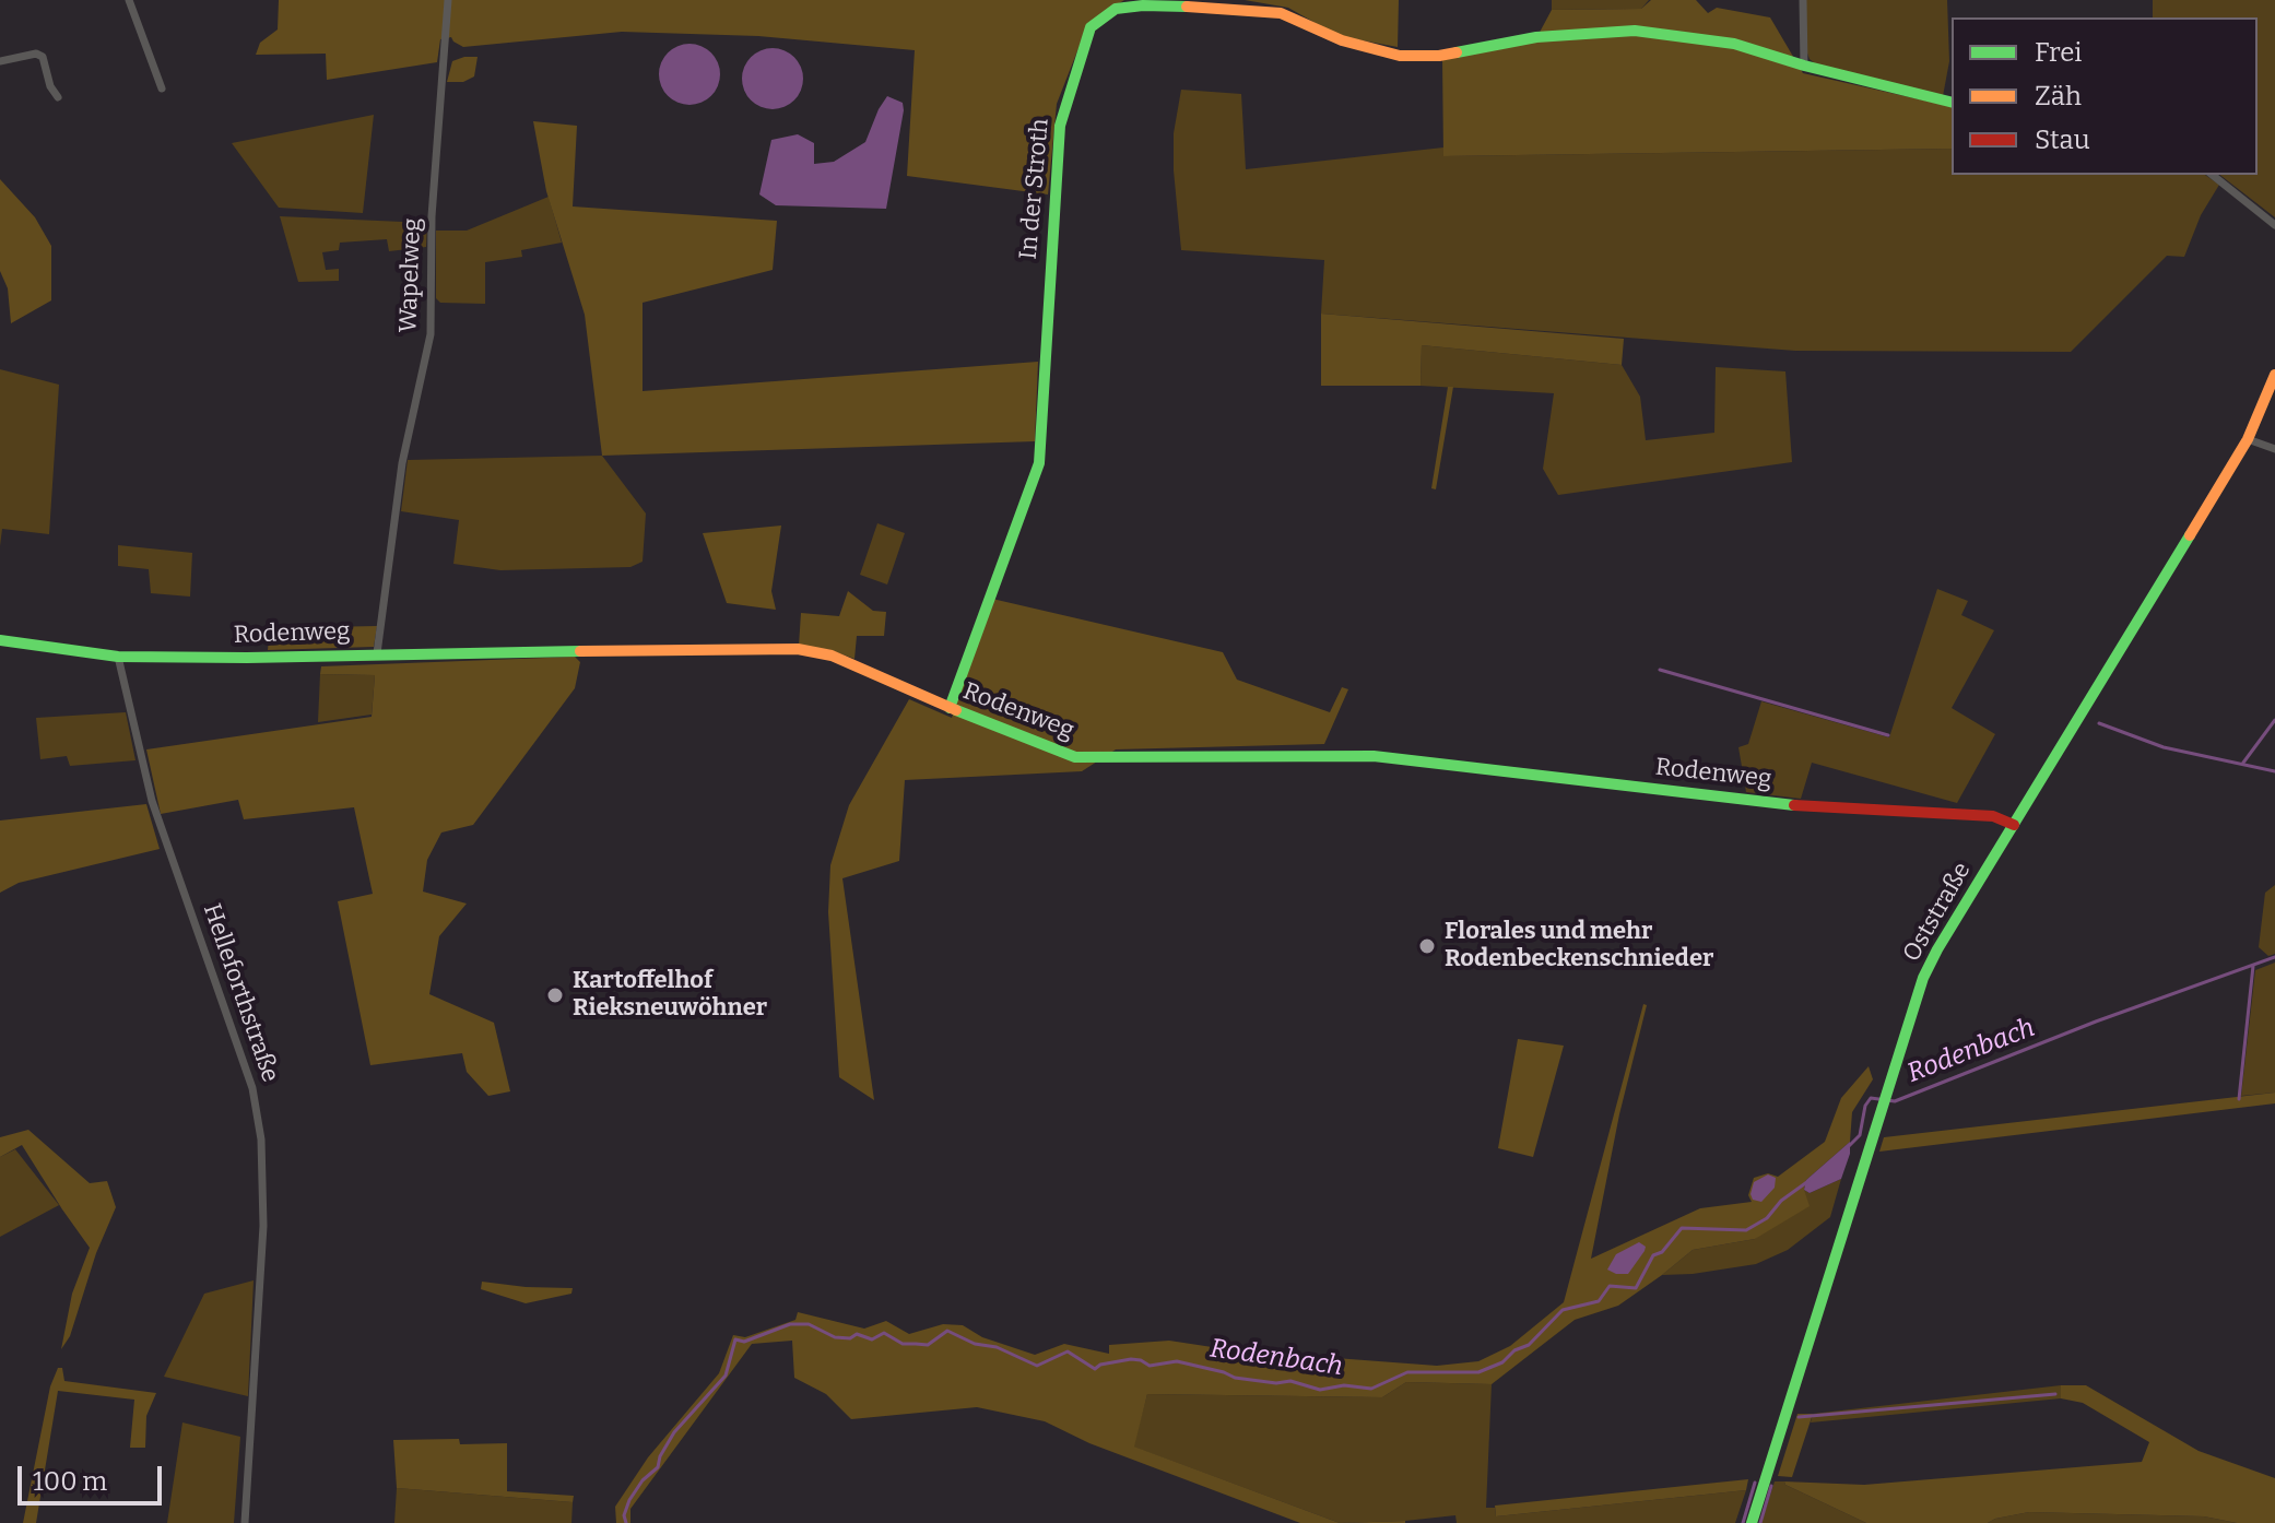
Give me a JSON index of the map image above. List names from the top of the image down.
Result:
{
  "streets": {
    "street": [
      "In der Stroth",
      "Wapelweg",
      "Rodenweg",
      "Oststraße",
      "Helleforthstraße"
    ]
  },
  "crossings": [
    ["In der Stroth", "Rodenweg"],
    ["Wapelweg", "Rodenweg"],
    ["Rodenweg", "Oststraße"],
    ["Rodenweg", "Helleforthstraße"]
  ],
  "water": ["Rodenbach"],
  "places": ["Florales und mehr Rodenbeckenschnieder", "Kartoffelhof Rieksneuwöhner"],
  "legend": ["Frei", "Zäh", "Stau"],
  "scale_bar": "100 m"
}
